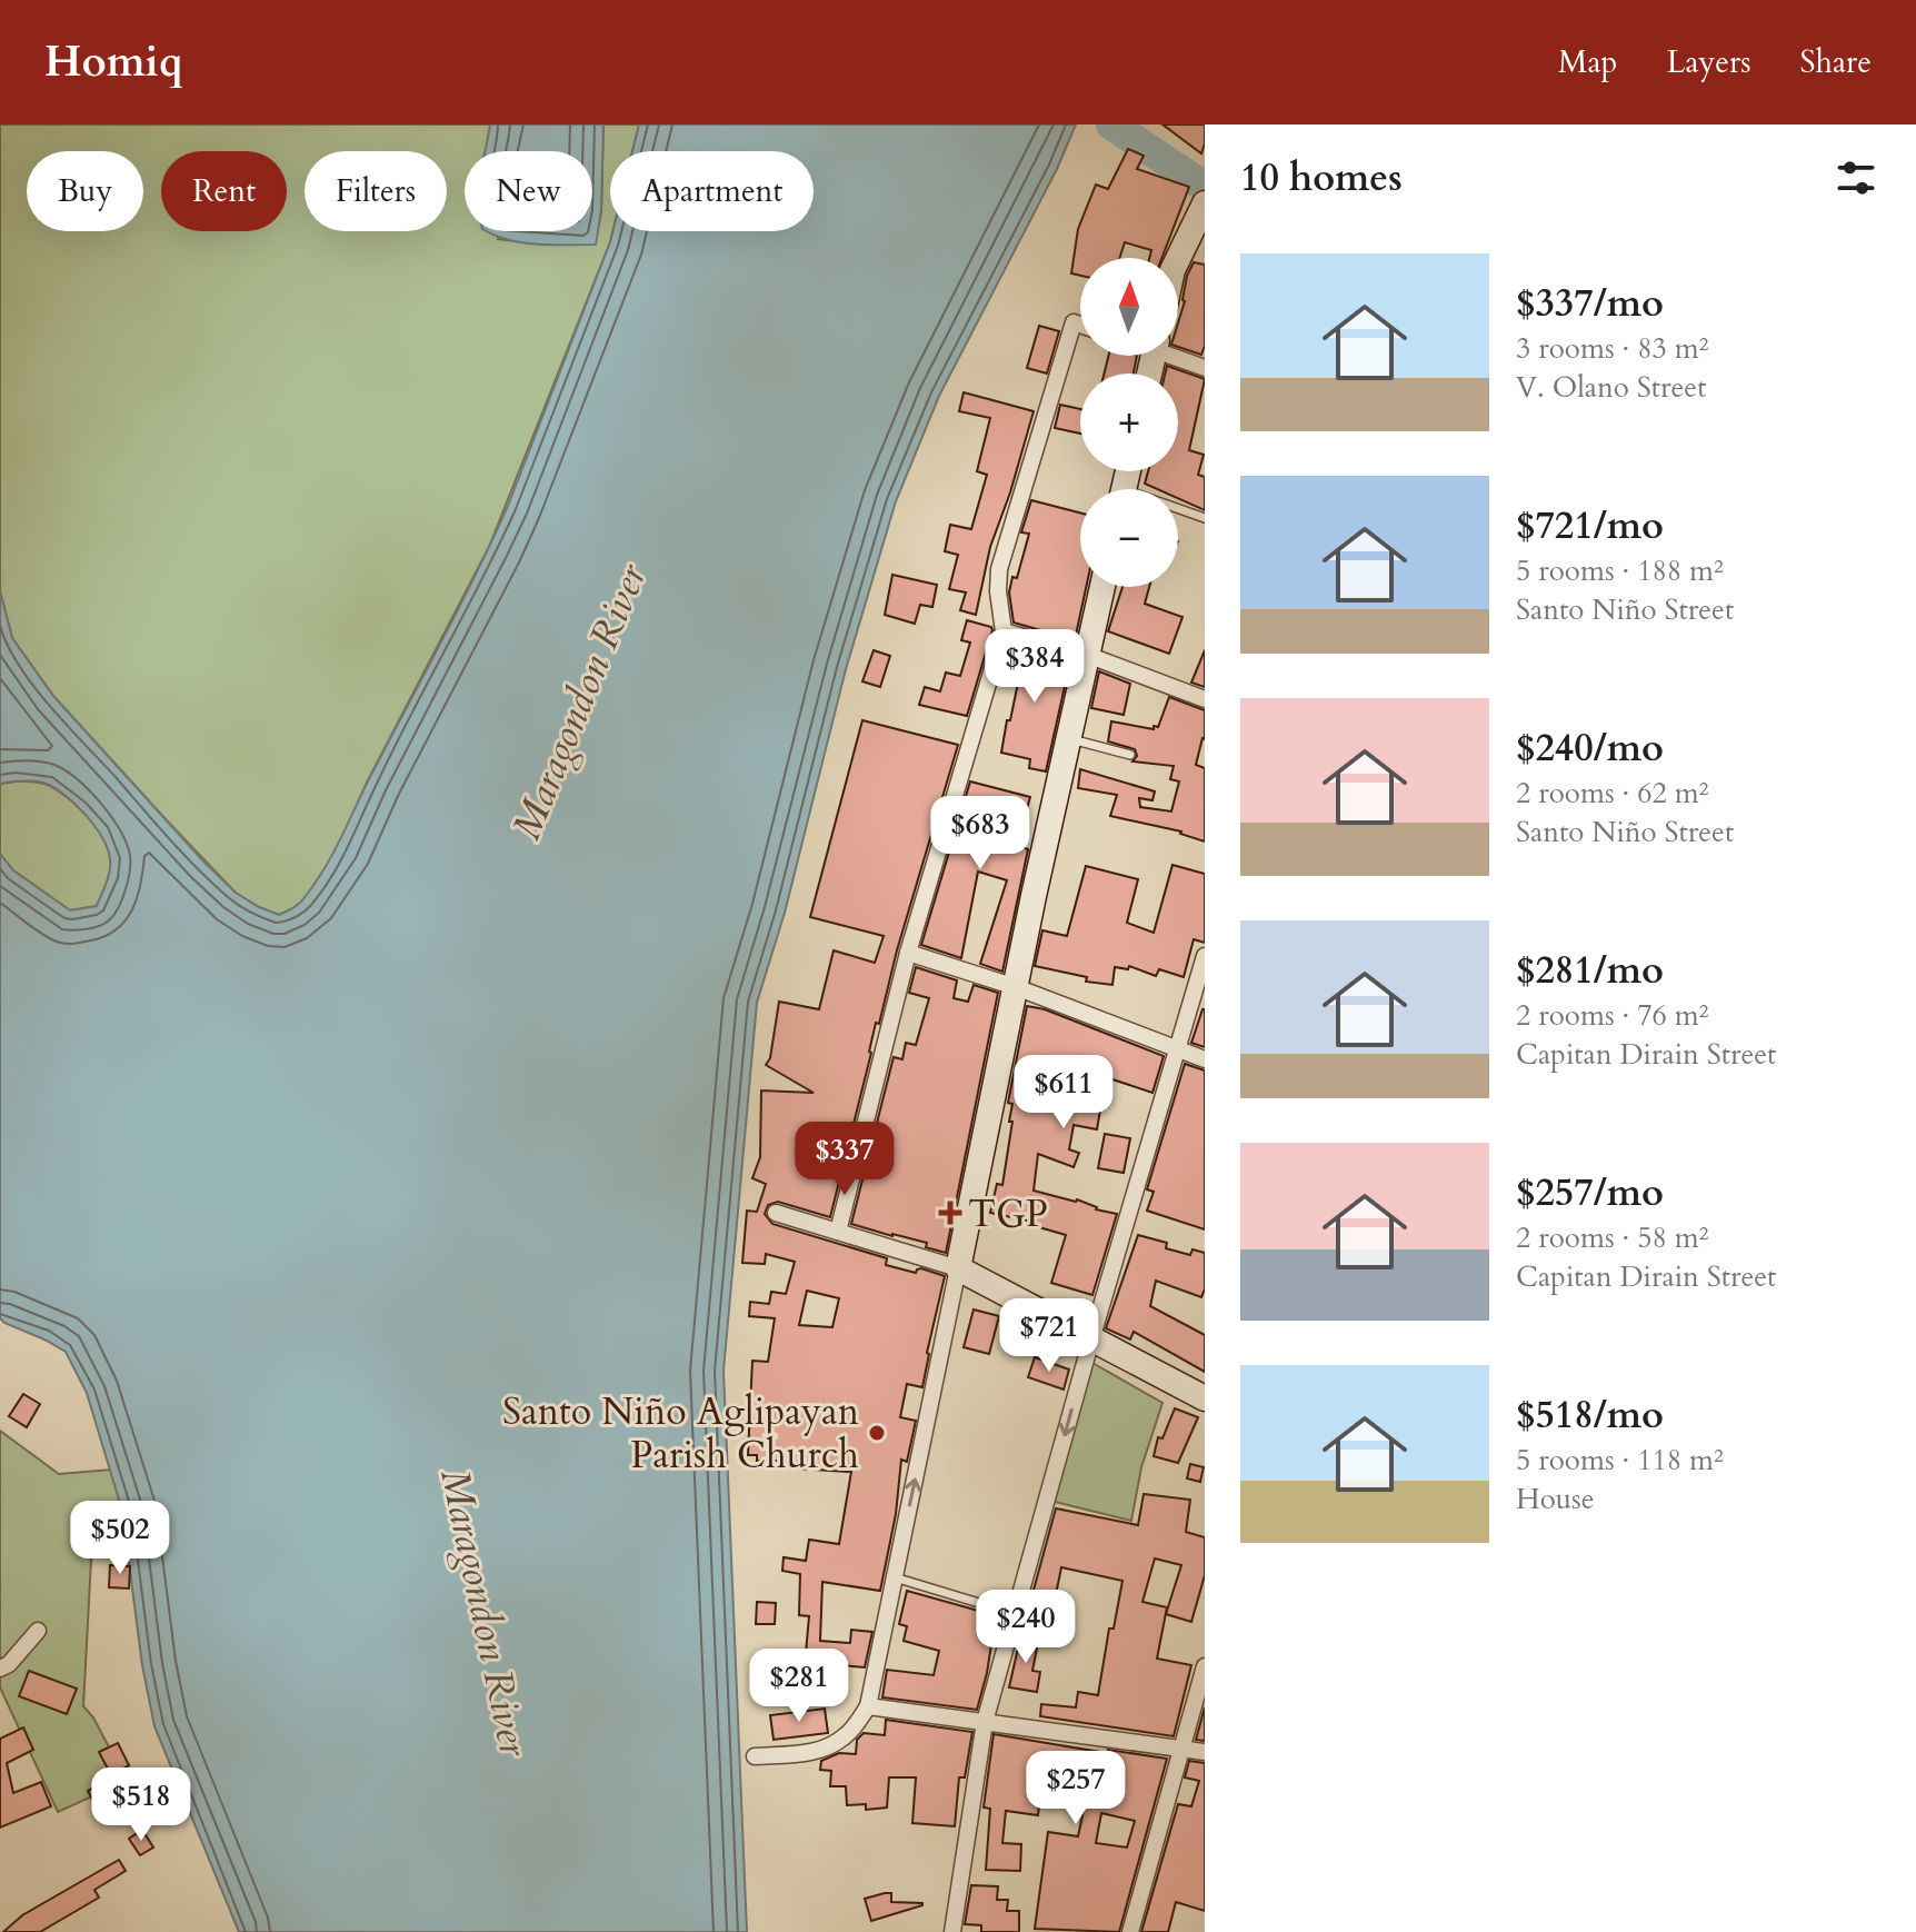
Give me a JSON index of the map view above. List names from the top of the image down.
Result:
{
  "water": ["Maragondon River"],
  "places": {
    "health": ["TGP"],
    "other": ["Santo Niño Aglipayan Parish Church"]
  },
  "north": "top",
  "page": {
    "header": "Homiq",
    "nav": ["Map", "Layers", "Share"],
    "heading": "10 homes",
    "chip": [
      "Buy",
      "Rent",
      "Filters",
      "New",
      "Apartment"
    ],
    "list": [
      {
        "name": "$337/mo",
        "note": "3 rooms · 83 m² · V. Olano Street"
      },
      {
        "name": "$721/mo",
        "note": "5 rooms · 188 m² · Santo Niño Street"
      },
      {
        "name": "$240/mo",
        "note": "2 rooms · 62 m² · Santo Niño Street"
      },
      {
        "name": "$281/mo",
        "note": "2 rooms · 76 m² · Capitan Dirain Street"
      },
      {
        "name": "$257/mo",
        "note": "2 rooms · 58 m² · Capitan Dirain Street"
      },
      {
        "name": "$518/mo",
        "note": "5 rooms · 118 m² · House"
      }
    ],
    "map_buttons": ["+", "−"],
    "price": [
      "$384",
      "$683",
      "$611",
      "$337",
      "$721",
      "$502",
      "$240",
      "$281",
      "$257",
      "$518"
    ]
  }
}
